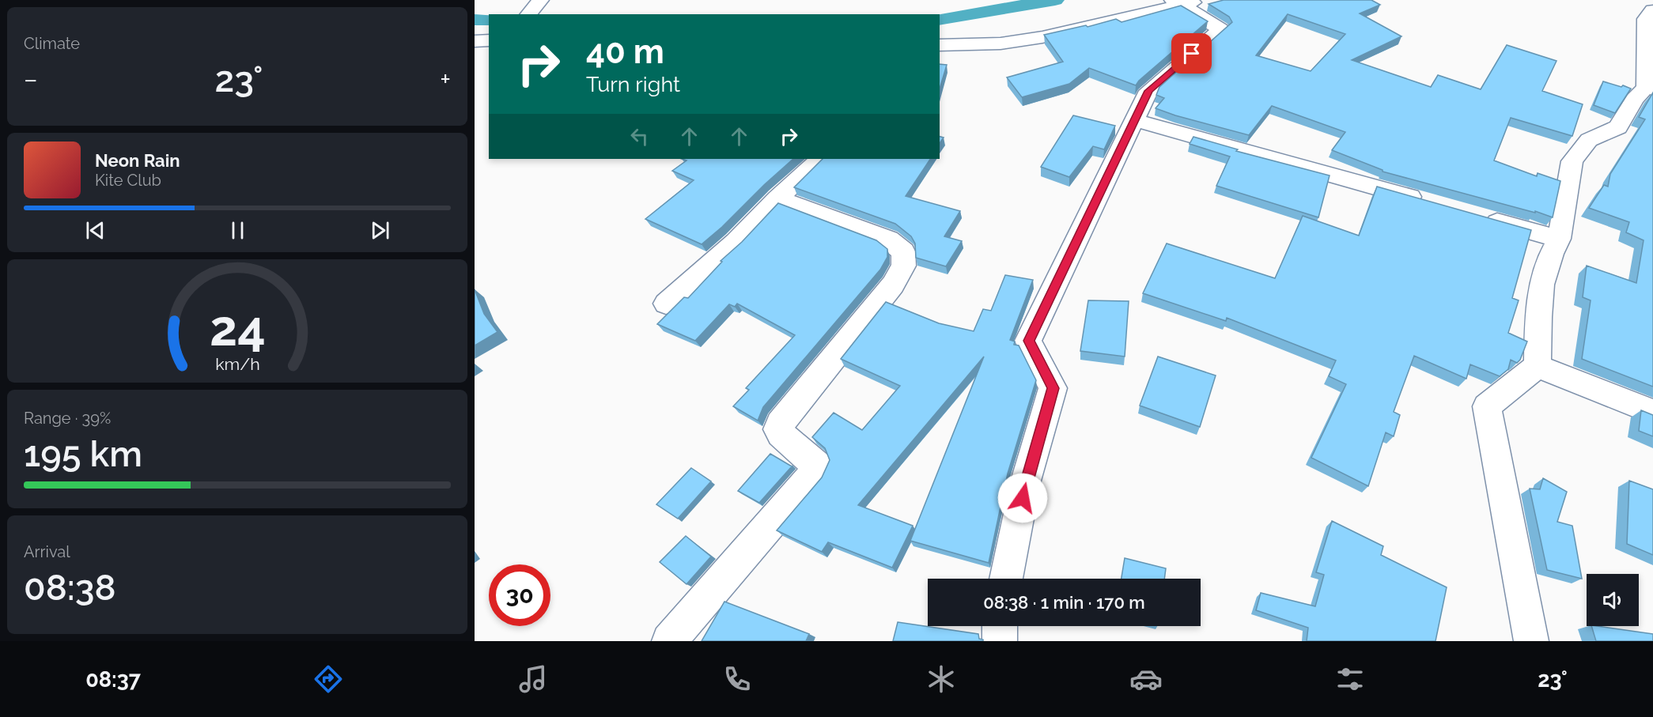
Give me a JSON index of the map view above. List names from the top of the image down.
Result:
{
  "page": {
    "tile": [
      "Climate",
      ["Range · 39%", "195 km"],
      ["Arrival", "08:38"]
    ],
    "turn": ["40 m", "Turn right"],
    "heat": ["−", "23°", "+"],
    "song": ["Neon Rain", "Kite Club"],
    "limit": "30",
    "trip": "08:38 · 1 min · 170 m",
    "tabs": ["08:37", "23°"],
    "gauge": ["24", "km/h"]
  }
}
